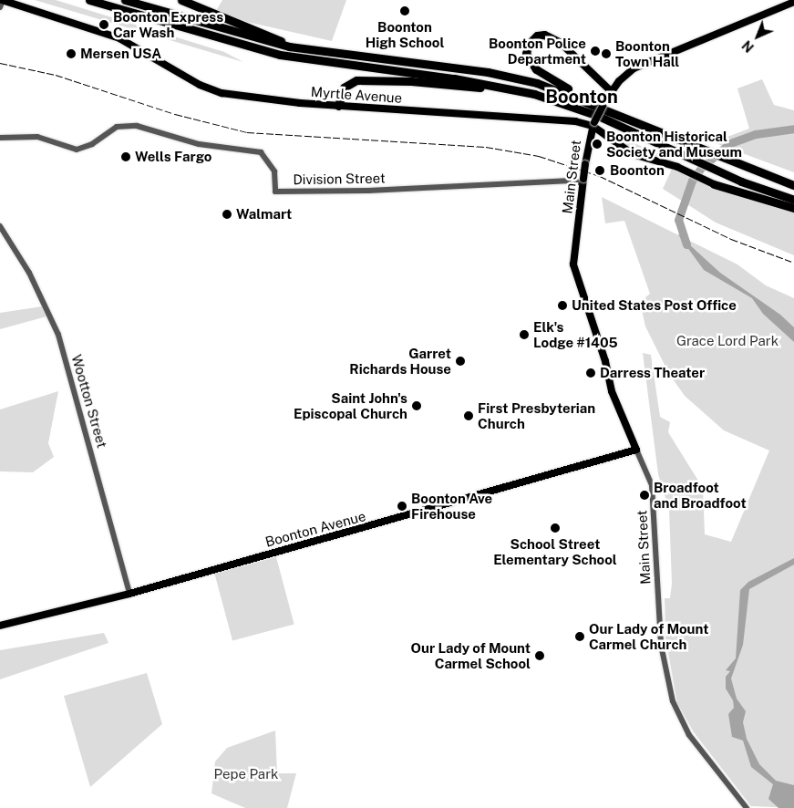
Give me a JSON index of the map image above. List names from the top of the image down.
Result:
{
  "streets": {
    "main road": ["Myrtle Avenue", "Main Street", "Boonton Avenue"],
    "street": ["Division Street", "Wootton Street"]
  },
  "crossings": [
    ["Myrtle Avenue", "Main Street"],
    ["Main Street", "Division Street"],
    ["Main Street", "Boonton Avenue"],
    ["Wootton Street", "Boonton Avenue"]
  ],
  "districts": ["Boonton"],
  "parks": ["Grace Lord Park", "Pepe Park"],
  "places": [
    "Boonton High School",
    "Boonton Express Car Wash",
    "Boonton Police Department",
    "Mersen USA",
    "Boonton Town Hall",
    "Boonton Historical Society and Museum",
    "Wells Fargo",
    "Boonton",
    "Walmart",
    "United States Post Office",
    "Elk's Lodge #1405",
    "Garret Richards House",
    "Darress Theater",
    "Saint John's Episcopal Church",
    "First Presbyterian Church",
    "Broadfoot and Broadfoot",
    "Boonton Ave Firehouse",
    "School Street Elementary School",
    "Our Lady of Mount Carmel Church",
    "Our Lady of Mount Carmel School"
  ],
  "north": "bottom left"
}
